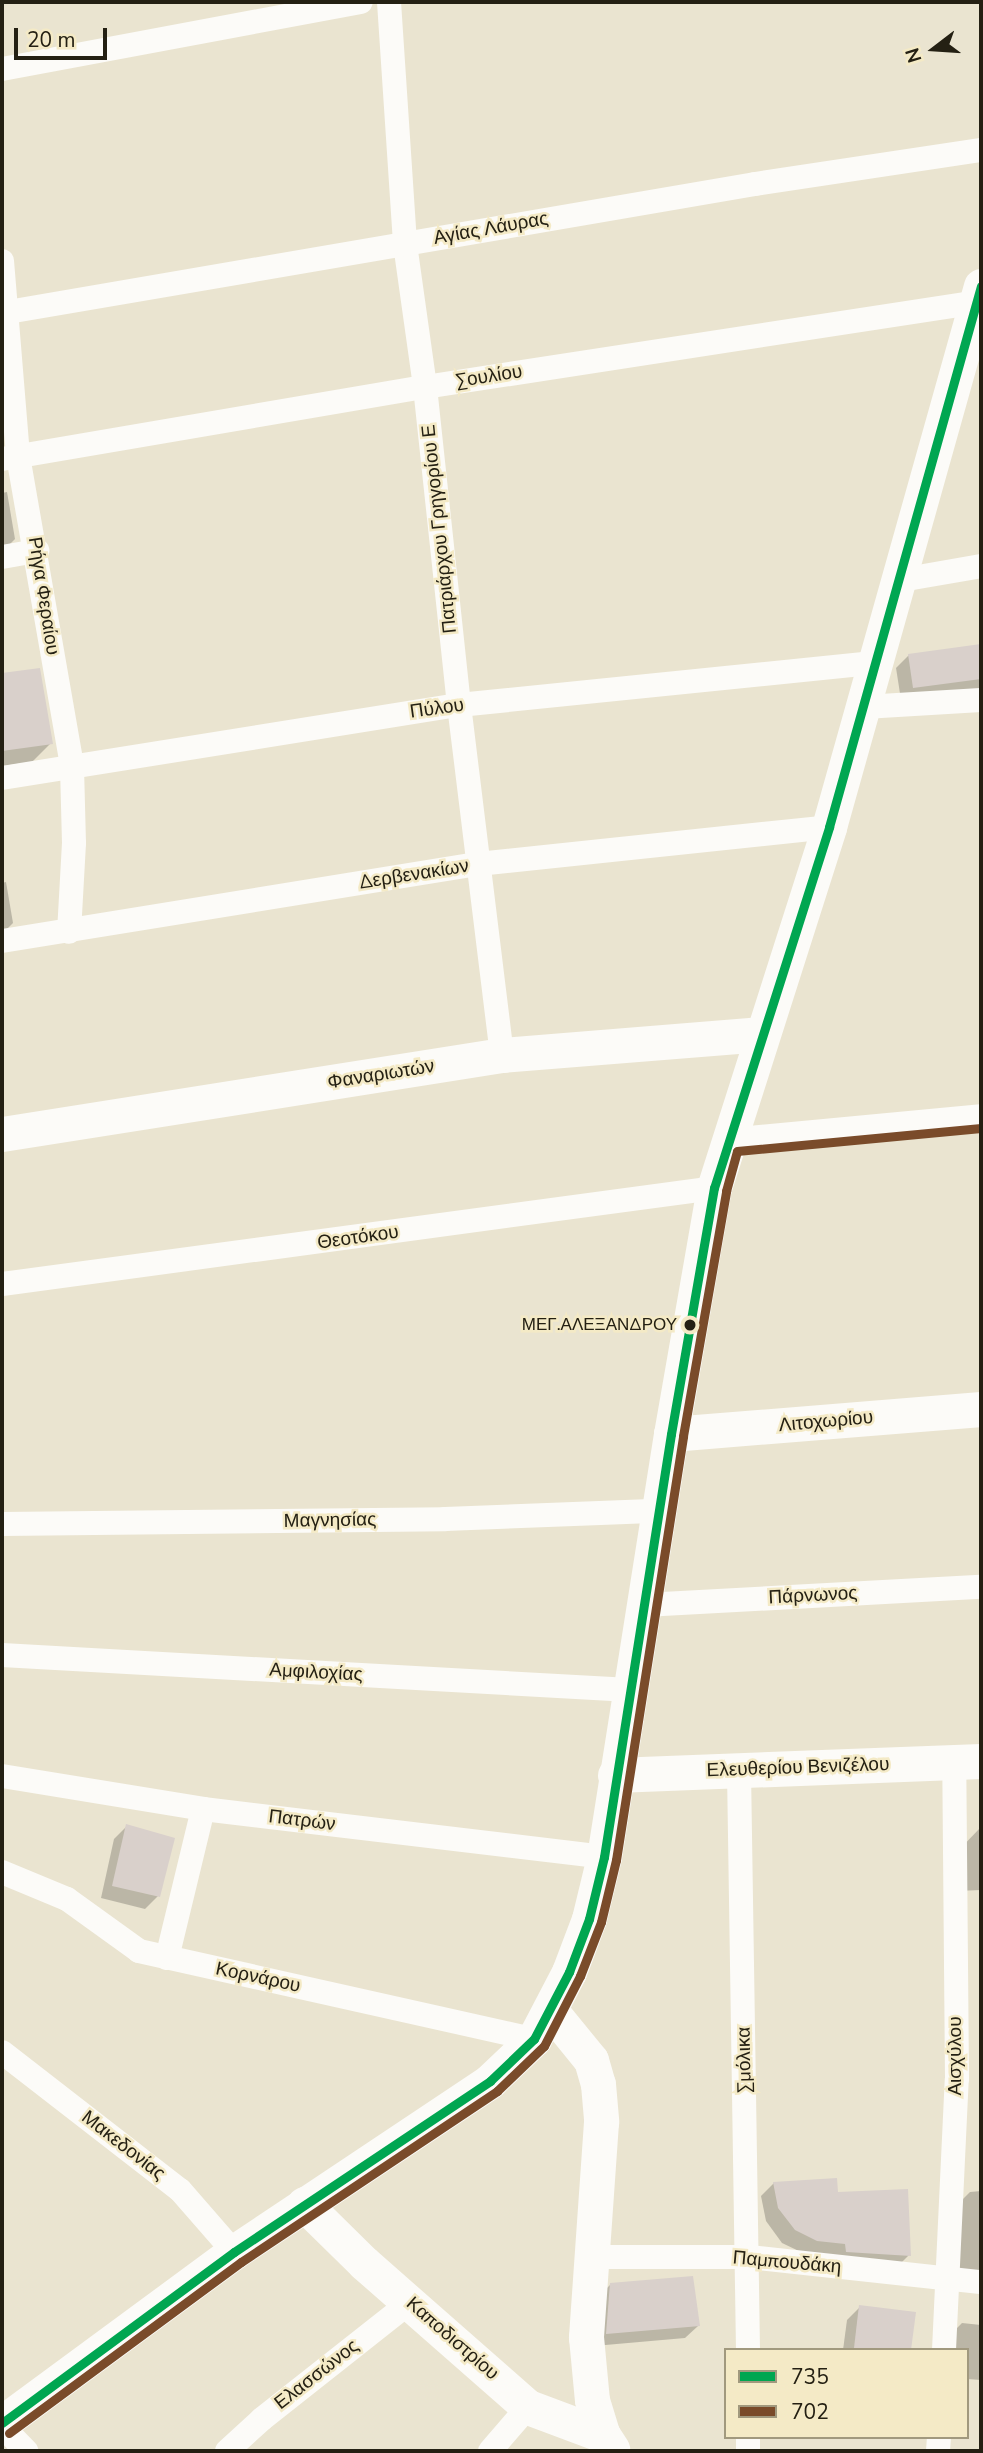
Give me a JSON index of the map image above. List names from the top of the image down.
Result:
{
  "streets": {
    "street": [
      "Αγίας Λάυρας",
      "Σουλίου",
      "Πατριάρχου Γρηγορίου Ε",
      "Ρήγα Φεραίου",
      "Πύλου",
      "Δερβενακίων",
      "Φαναριωτών",
      "Θεοτόκου",
      "Λιτοχωρίου",
      "Μαγνησίας",
      "Πάρνωνος",
      "Αμφιλοχίας",
      "Ελευθερίου Βενιζέλου",
      "Πατρών",
      "Κορνάρου",
      "Αισχύλου",
      "Σμόλικα",
      "Μακεδονίας",
      "Παμπουδάκη",
      "Καποδιστρίου",
      "Ελασσώνος"
    ]
  },
  "crossings": [
    ["Αγίας Λάυρας", "Πατριάρχου Γρηγορίου Ε"],
    ["Αγίας Λάυρας", "Ρήγα Φεραίου"],
    ["Σουλίου", "Πατριάρχου Γρηγορίου Ε"],
    ["Σουλίου", "Ρήγα Φεραίου"],
    ["Πατριάρχου Γρηγορίου Ε", "Πύλου"],
    ["Πατριάρχου Γρηγορίου Ε", "Δερβενακίων"],
    ["Πατριάρχου Γρηγορίου Ε", "Φαναριωτών"],
    ["Ρήγα Φεραίου", "Πύλου"],
    ["Ρήγα Φεραίου", "Δερβενακίων"],
    ["Ελευθερίου Βενιζέλου", "Αισχύλου"],
    ["Ελευθερίου Βενιζέλου", "Σμόλικα"],
    ["Αισχύλου", "Παμπουδάκη"],
    ["Σμόλικα", "Παμπουδάκη"],
    ["Καποδιστρίου", "Ελασσώνος"]
  ],
  "places": ["ΜΕΓ.ΑΛΕΞΑΝΔΡΟΥ"],
  "lines": ["transit line 735", "transit line 702"],
  "legend": ["735", "702"],
  "scale_bar": "20 m",
  "north": "left"
}
